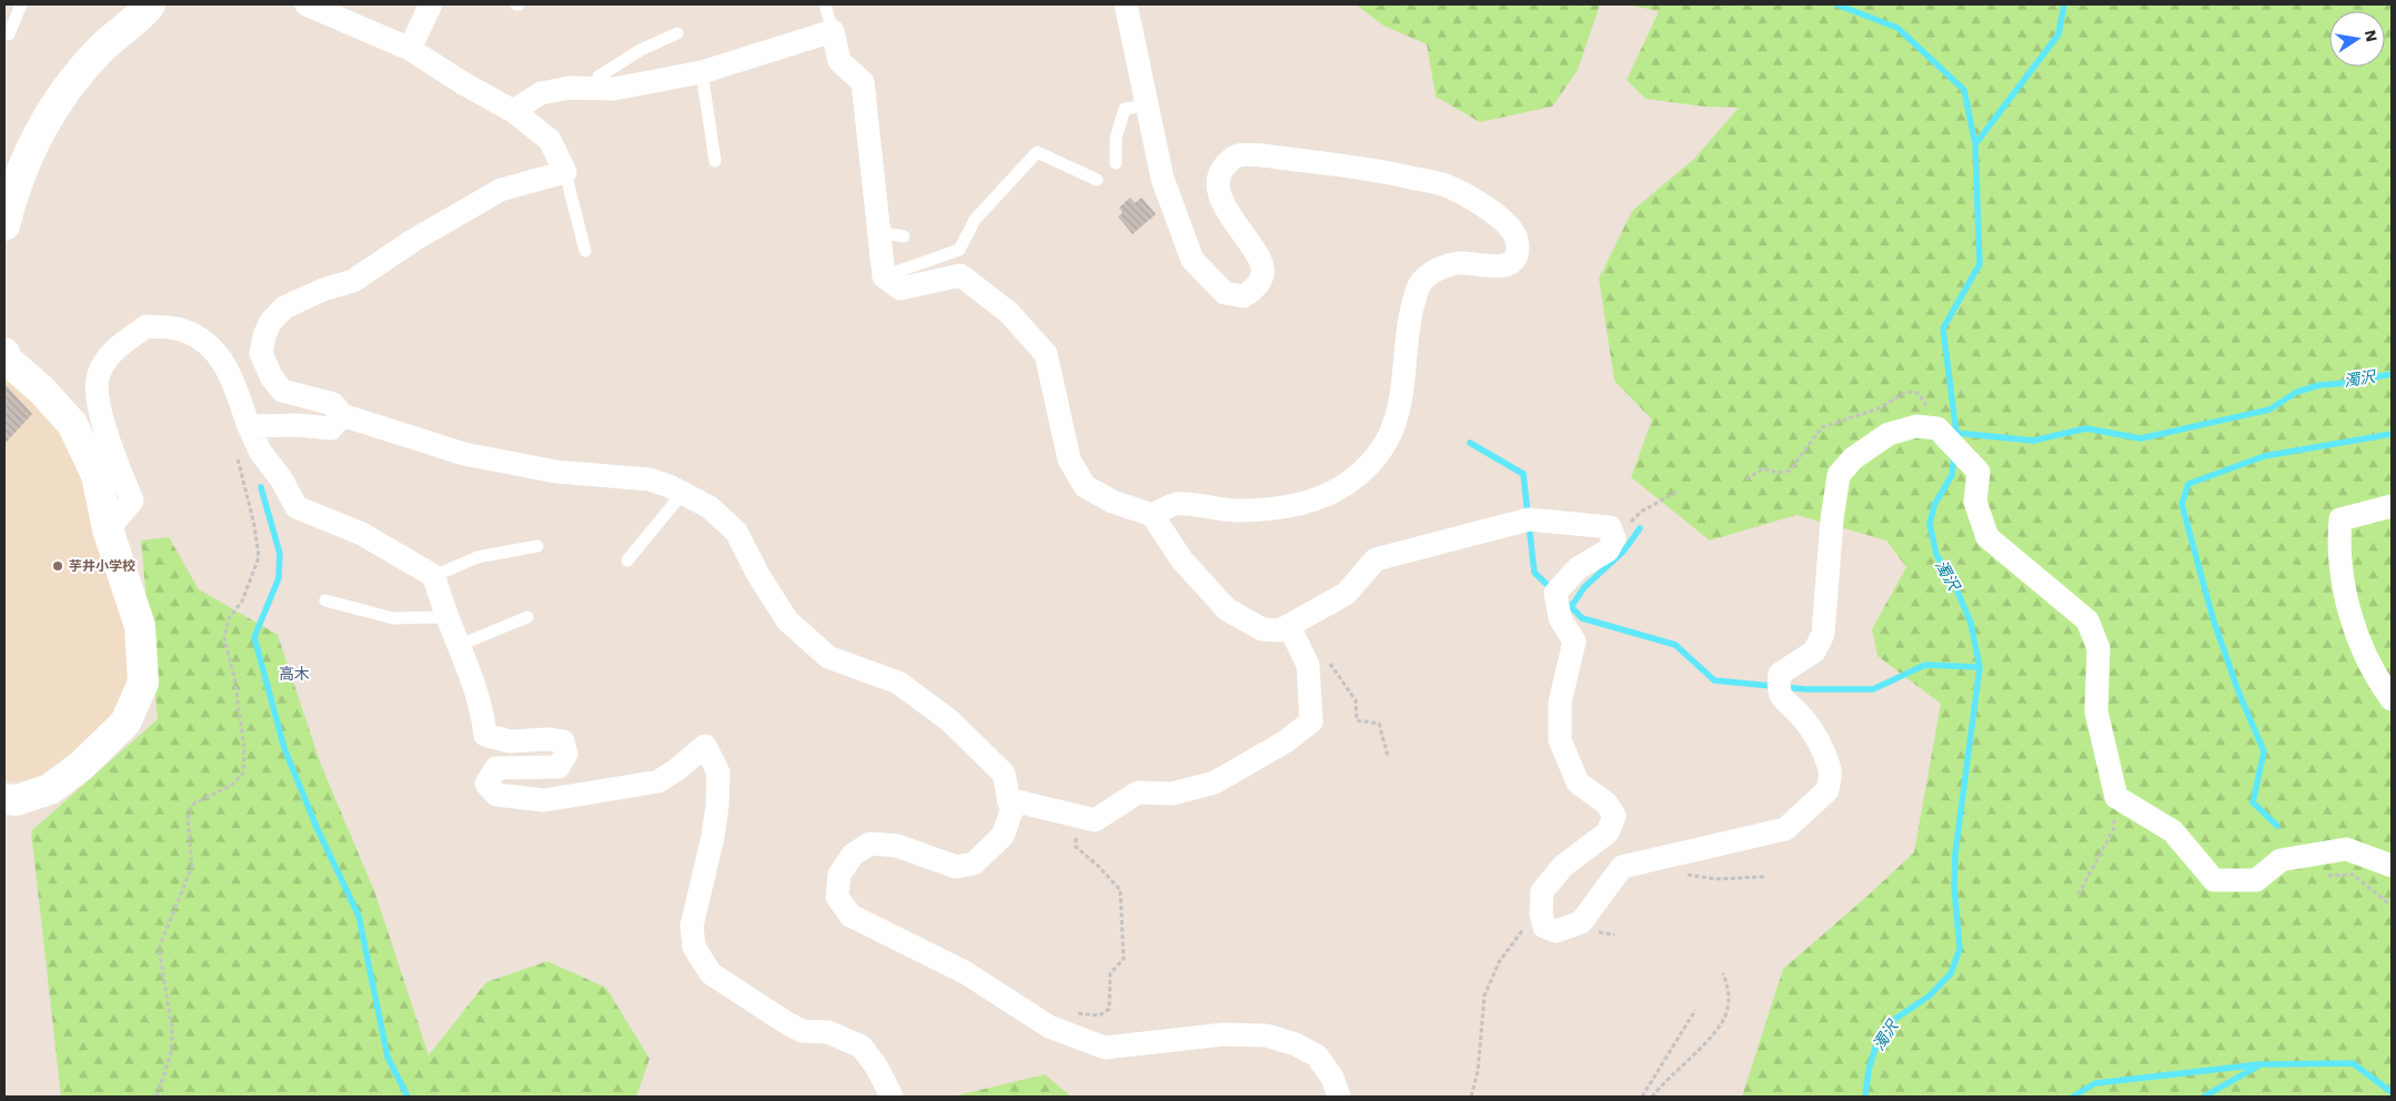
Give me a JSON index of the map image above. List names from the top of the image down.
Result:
{
  "districts": ["高木"],
  "water": ["濁沢"],
  "places": ["芋井小学校"],
  "north": "right"
}
